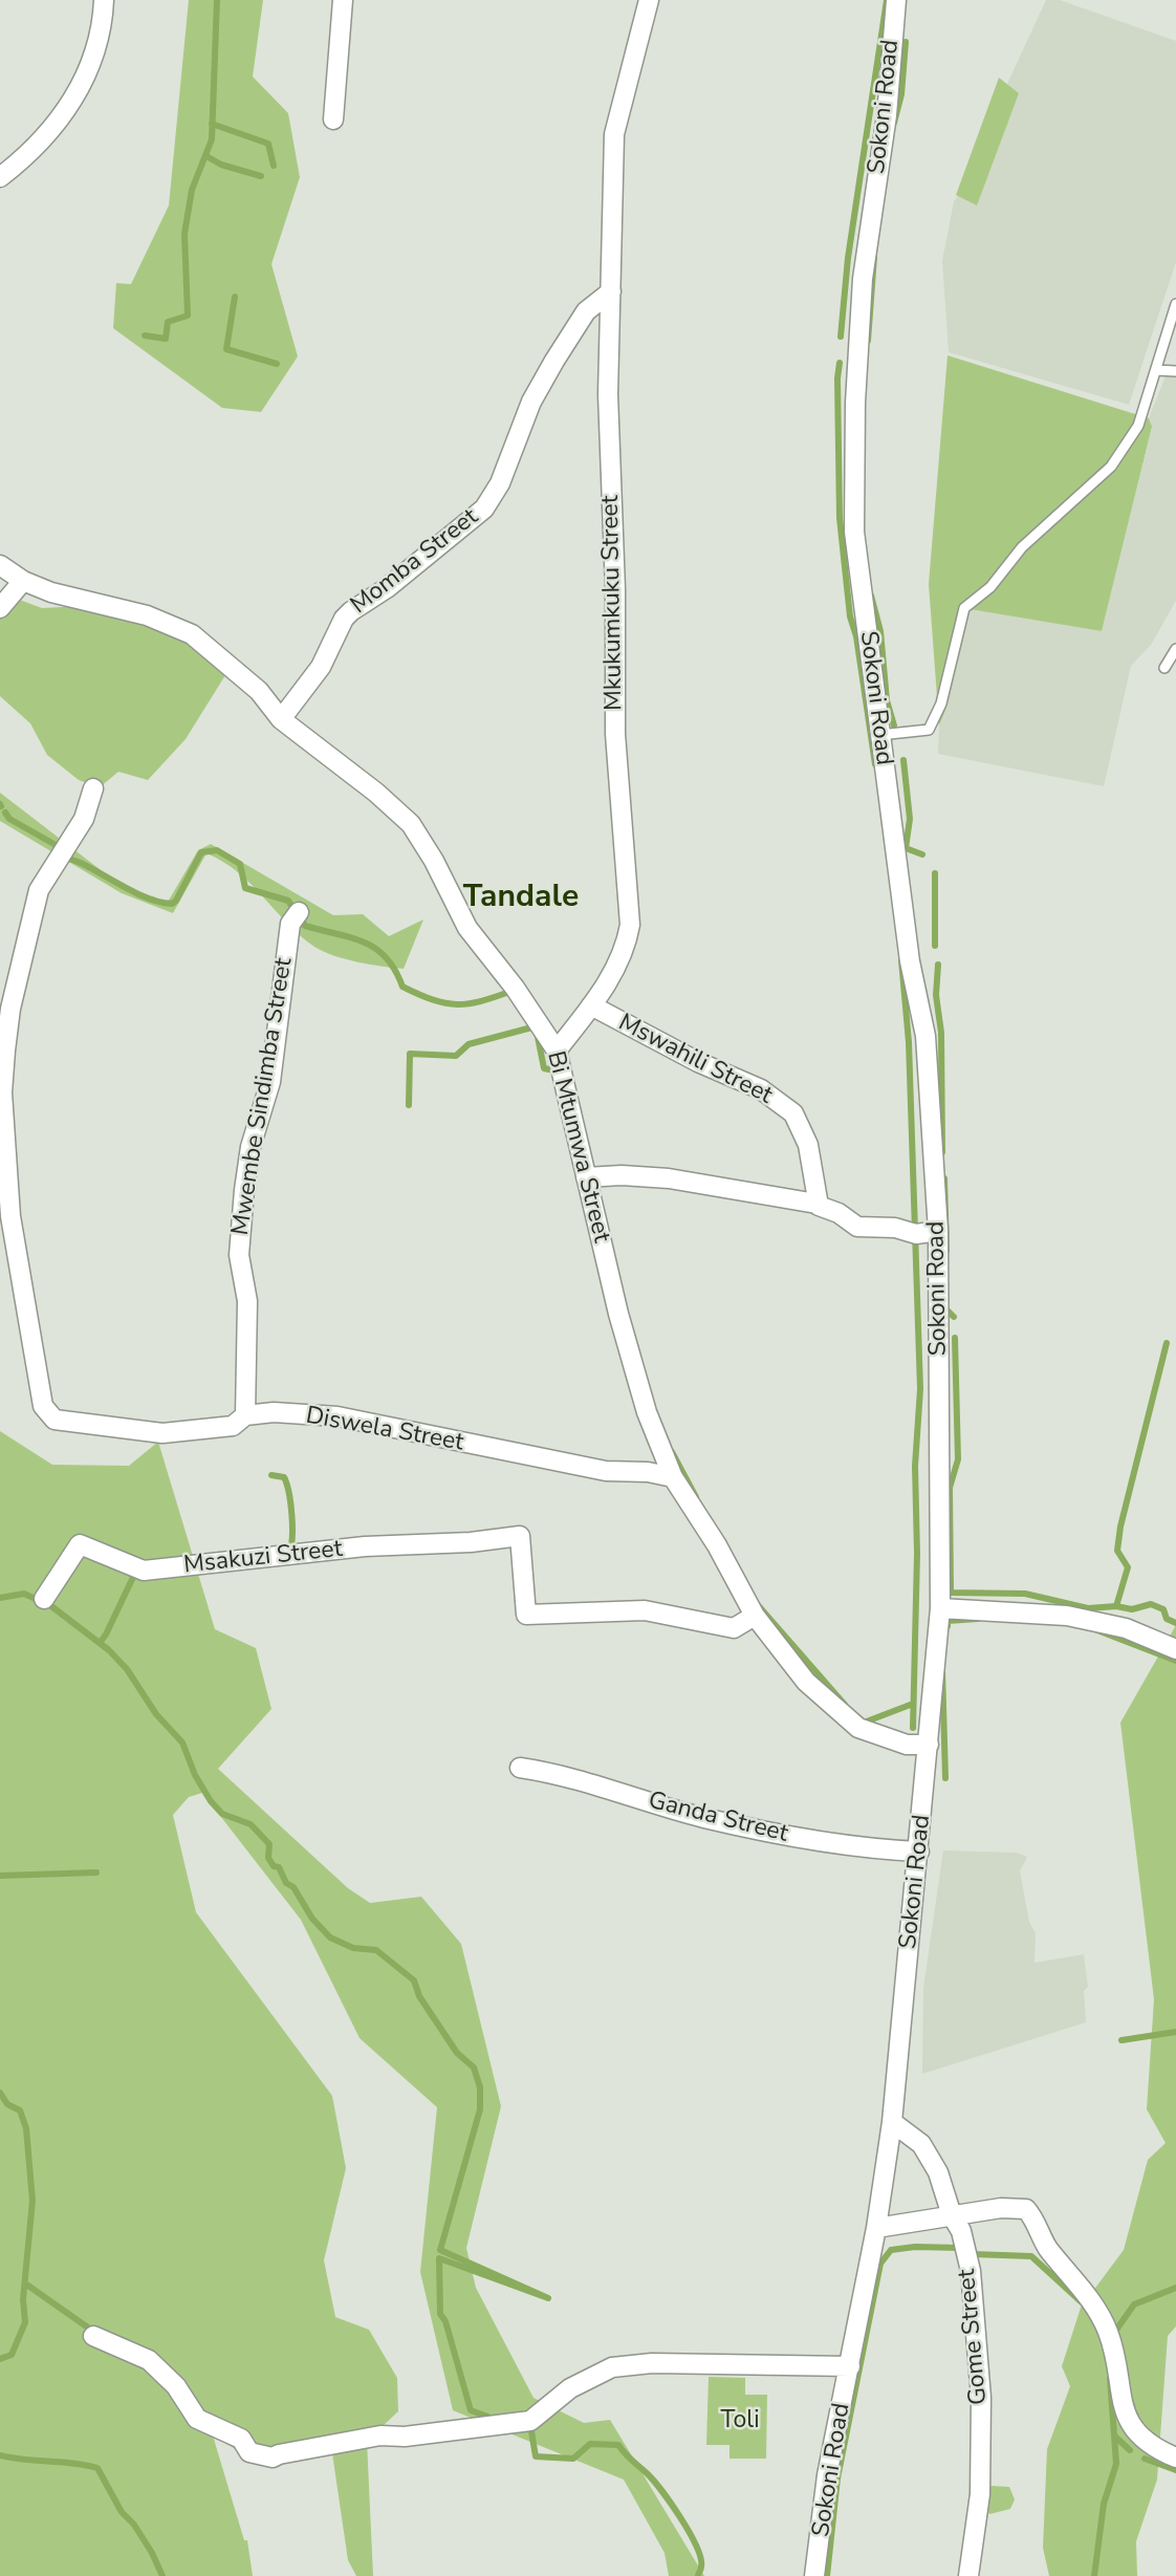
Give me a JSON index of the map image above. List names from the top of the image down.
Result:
{
  "streets": {
    "street": [
      "Sokoni Road",
      "Momba Street",
      "Mkukumkuku Street",
      "Mswahili Street",
      "Mwembe Sindimba Street",
      "Bi Mtumwa Street",
      "Diswela Street",
      "Msakuzi Street",
      "Ganda Street",
      "Gome Street"
    ]
  },
  "crossings": [
    ["Sokoni Road", "Bi Mtumwa Street"],
    ["Sokoni Road", "Ganda Street"],
    ["Sokoni Road", "Gome Street"],
    ["Momba Street", "Mkukumkuku Street"],
    ["Momba Street", "Bi Mtumwa Street"],
    ["Mkukumkuku Street", "Mswahili Street"],
    ["Mkukumkuku Street", "Bi Mtumwa Street"],
    ["Mwembe Sindimba Street", "Diswela Street"],
    ["Bi Mtumwa Street", "Diswela Street"],
    ["Bi Mtumwa Street", "Msakuzi Street"]
  ],
  "districts": ["Tandale"],
  "parks": ["Toli"]
}
